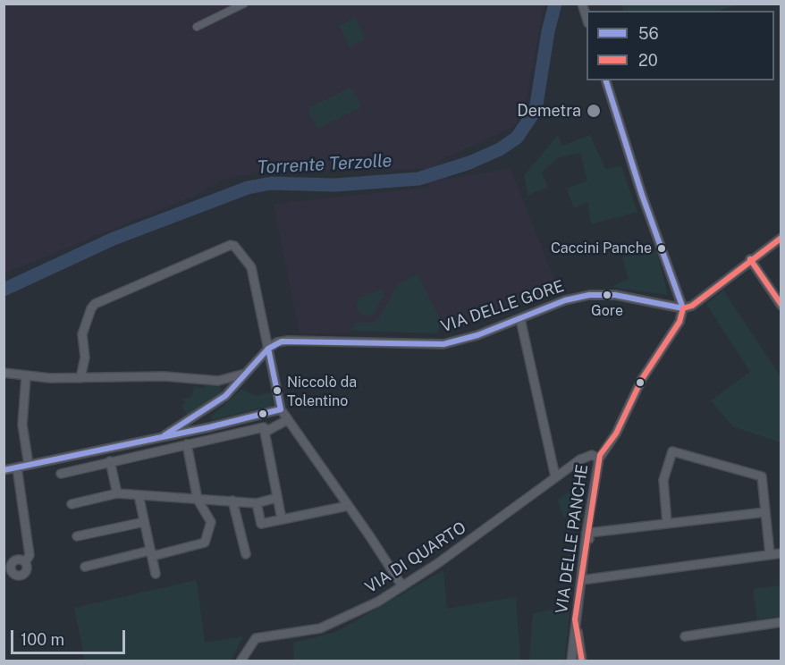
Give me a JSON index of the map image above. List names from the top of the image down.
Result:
{
  "streets": {
    "street": ["VIA DELLE GORE", "VIA DELLE PANCHE", "VIA DI QUARTO"]
  },
  "crossings": [
    ["VIA DELLE GORE", "VIA DELLE PANCHE"],
    ["VIA DELLE PANCHE", "VIA DI QUARTO"]
  ],
  "water": ["Torrente Terzolle"],
  "places": [
    "Demetra",
    "Caccini Panche",
    "Gore",
    "Niccolò da Tolentino"
  ],
  "lines": ["transit line 56", "transit line 20"],
  "legend": ["56", "20"],
  "scale_bar": "100 m"
}
